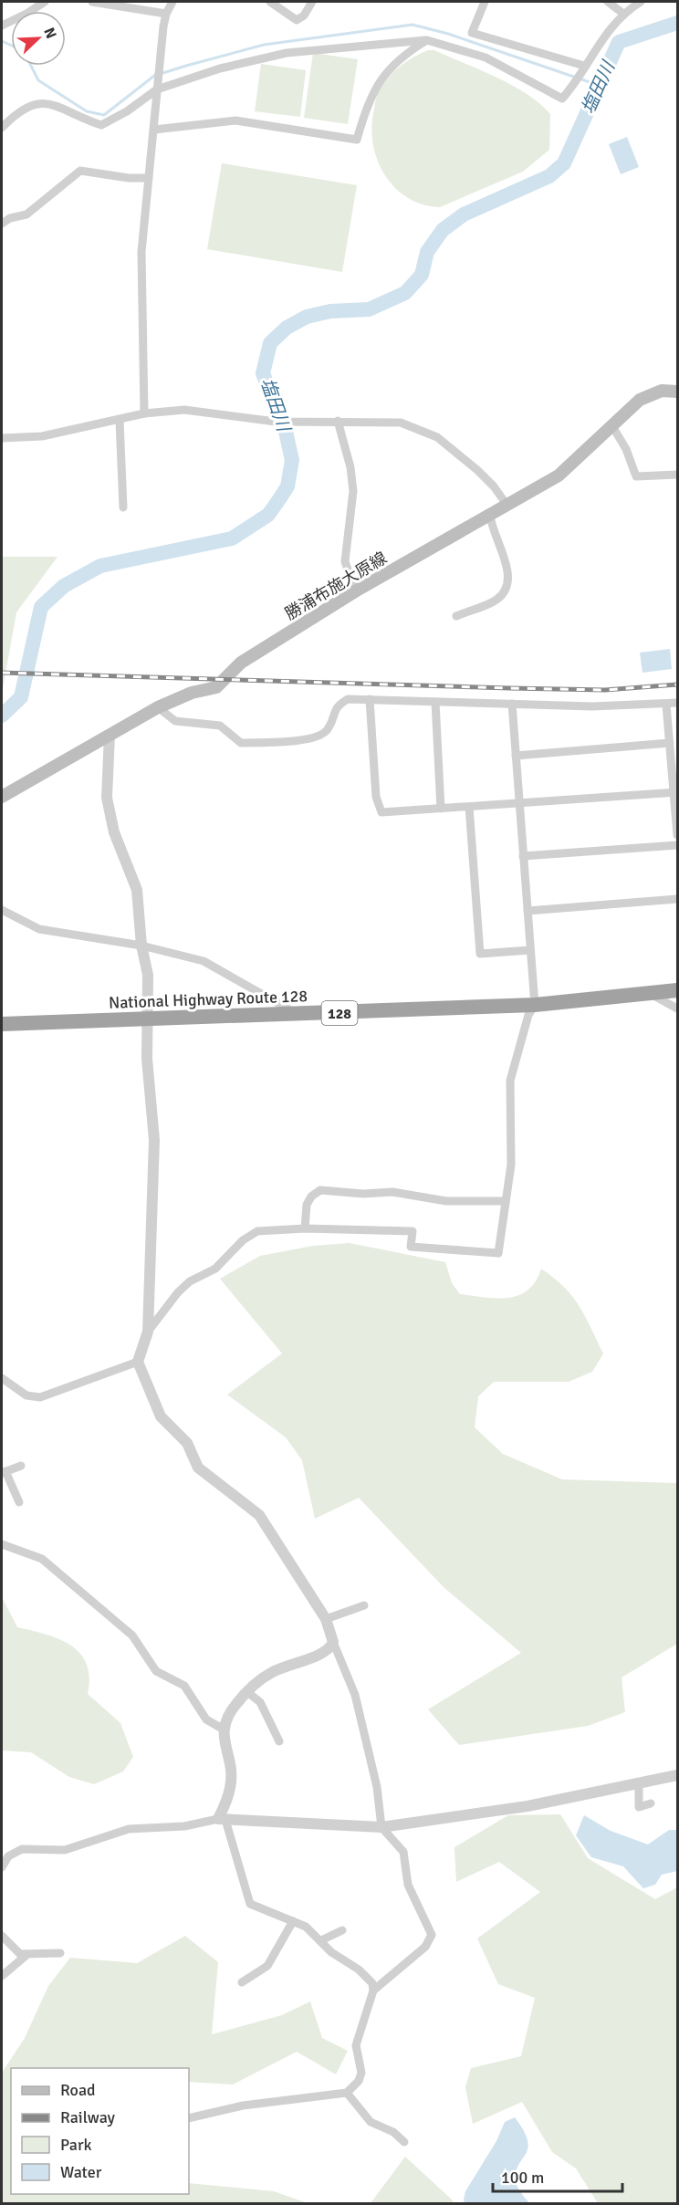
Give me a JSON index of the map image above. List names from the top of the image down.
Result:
{
  "streets": {
    "highway": ["National Highway Route 128", "128"],
    "main road": ["勝浦布施大原線"]
  },
  "water": ["塩田川"],
  "legend": [
    "Road",
    "Railway",
    "Park",
    "Water"
  ],
  "scale_bar": "100 m",
  "north": "top right"
}
